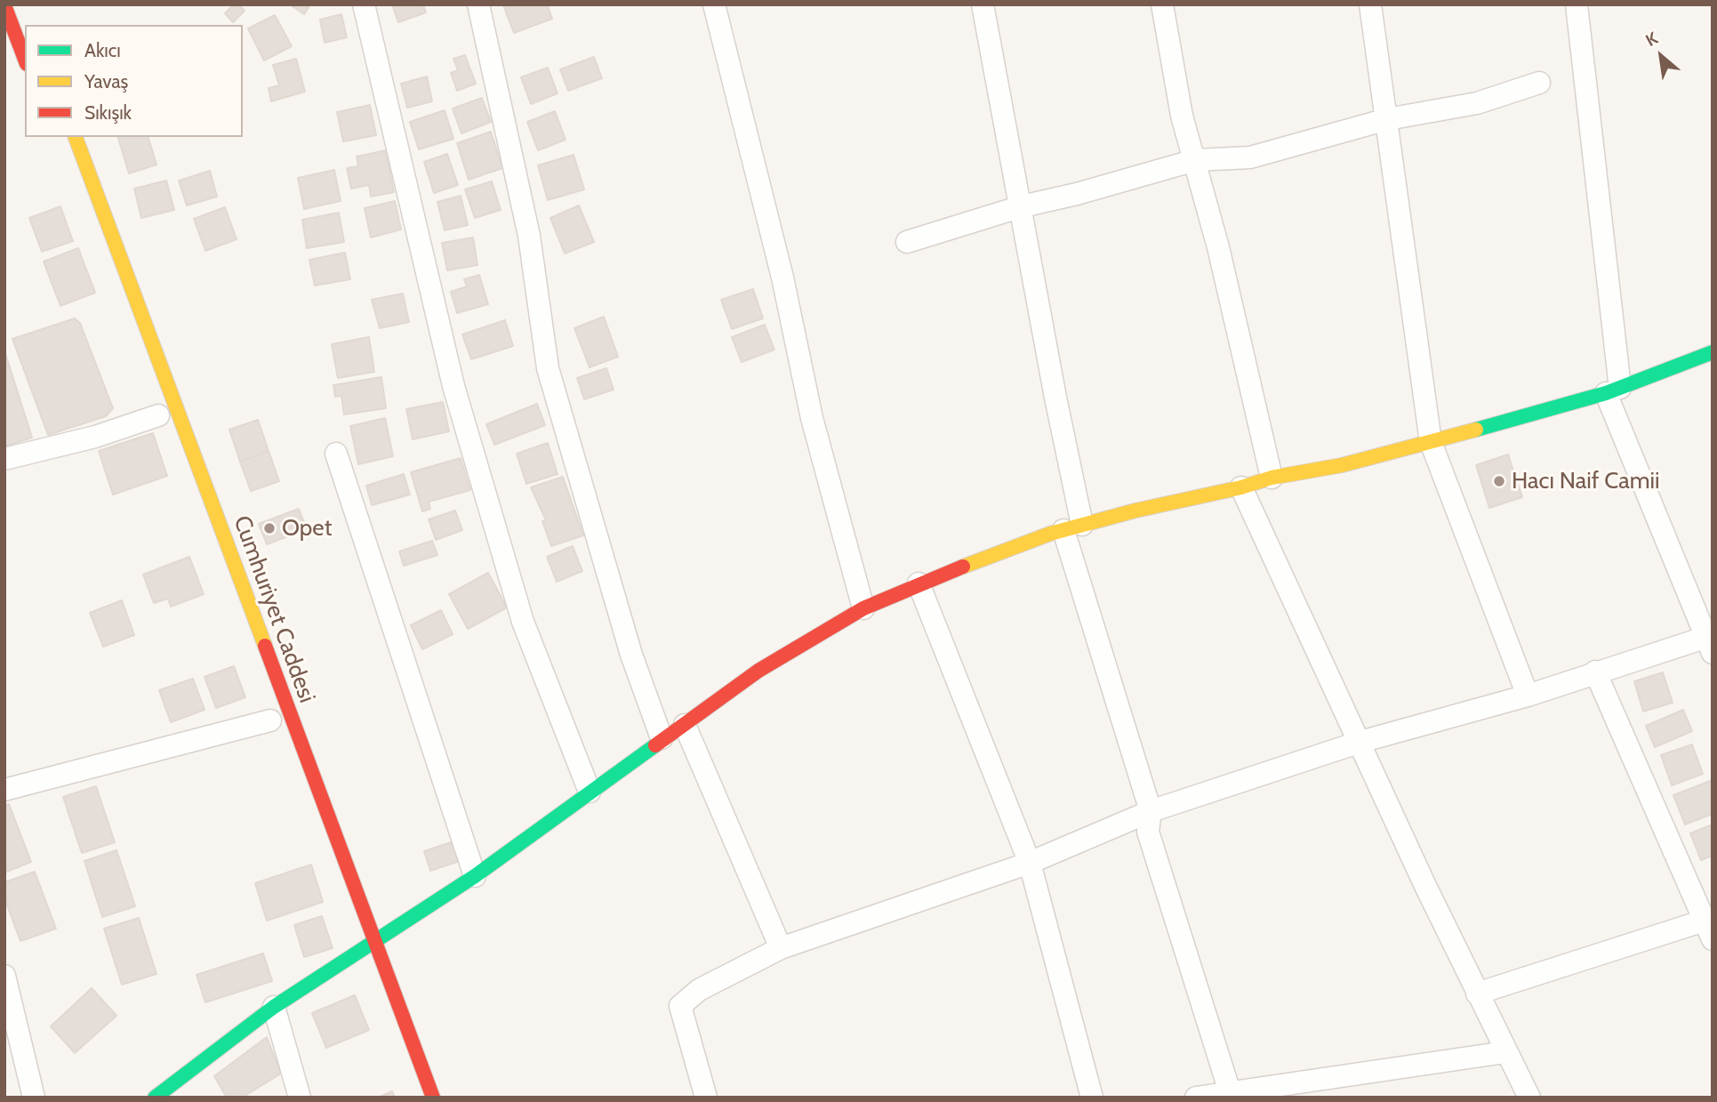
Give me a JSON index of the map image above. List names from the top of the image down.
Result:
{
  "streets": {
    "street": ["Cumhuriyet Caddesi"]
  },
  "places": ["Hacı Naif Camii", "Opet"],
  "legend": ["Akıcı", "Yavaş", "Sıkışık"],
  "north": "top left"
}
